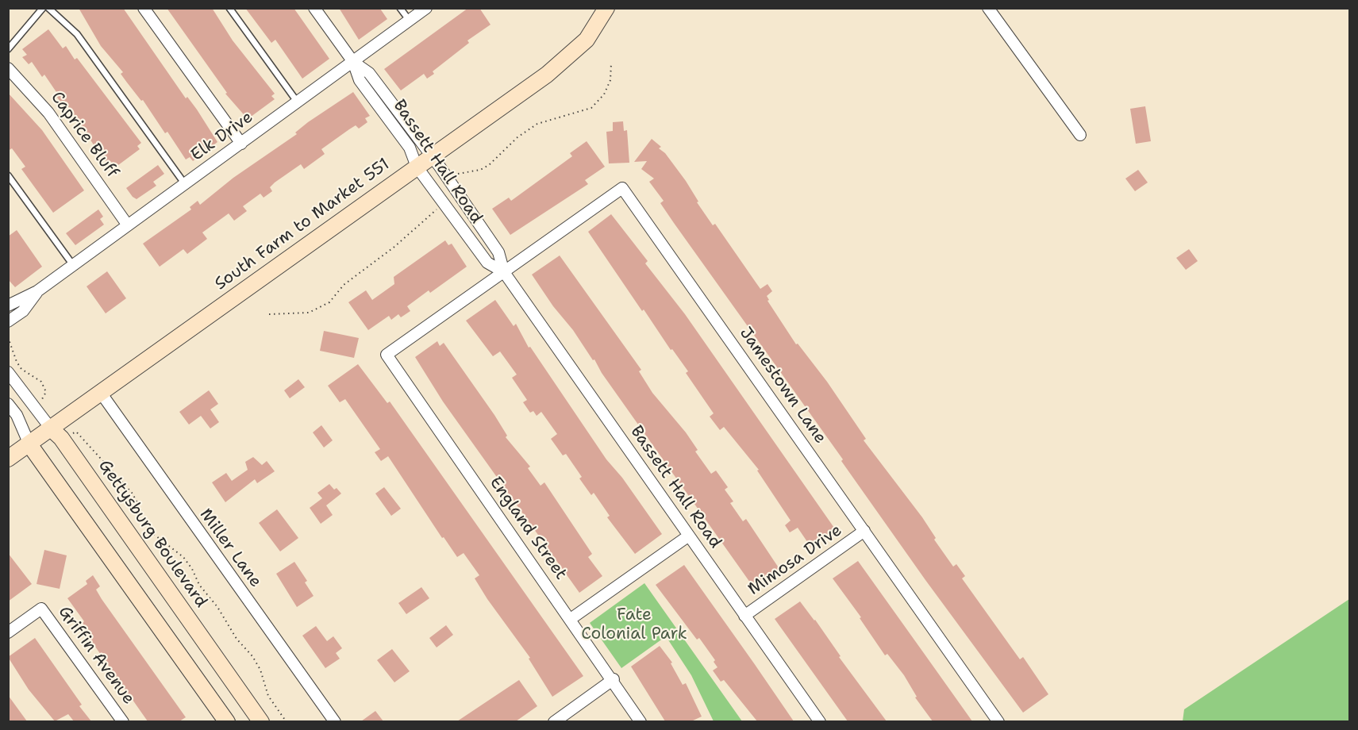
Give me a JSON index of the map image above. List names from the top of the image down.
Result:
{
  "streets": {
    "main road": ["South Farm to Market 551", "Gettysburg Boulevard"],
    "street": [
      "Caprice Bluff",
      "Elk Drive",
      "Bassett Hall Road",
      "Jamestown Lane",
      "England Street",
      "Miller Lane",
      "Mimosa Drive",
      "Griffin Avenue"
    ]
  },
  "crossings": [
    ["Caprice Bluff", "Elk Drive"],
    ["Elk Drive", "Bassett Hall Road"],
    ["Bassett Hall Road", "South Farm to Market 551"],
    ["Bassett Hall Road", "Jamestown Lane"],
    ["Bassett Hall Road", "England Street"],
    ["Bassett Hall Road", "Mimosa Drive"],
    ["South Farm to Market 551", "Gettysburg Boulevard"],
    ["South Farm to Market 551", "Miller Lane"],
    ["Jamestown Lane", "England Street"],
    ["Jamestown Lane", "Mimosa Drive"]
  ],
  "parks": ["Fate Colonial Park"]
}
